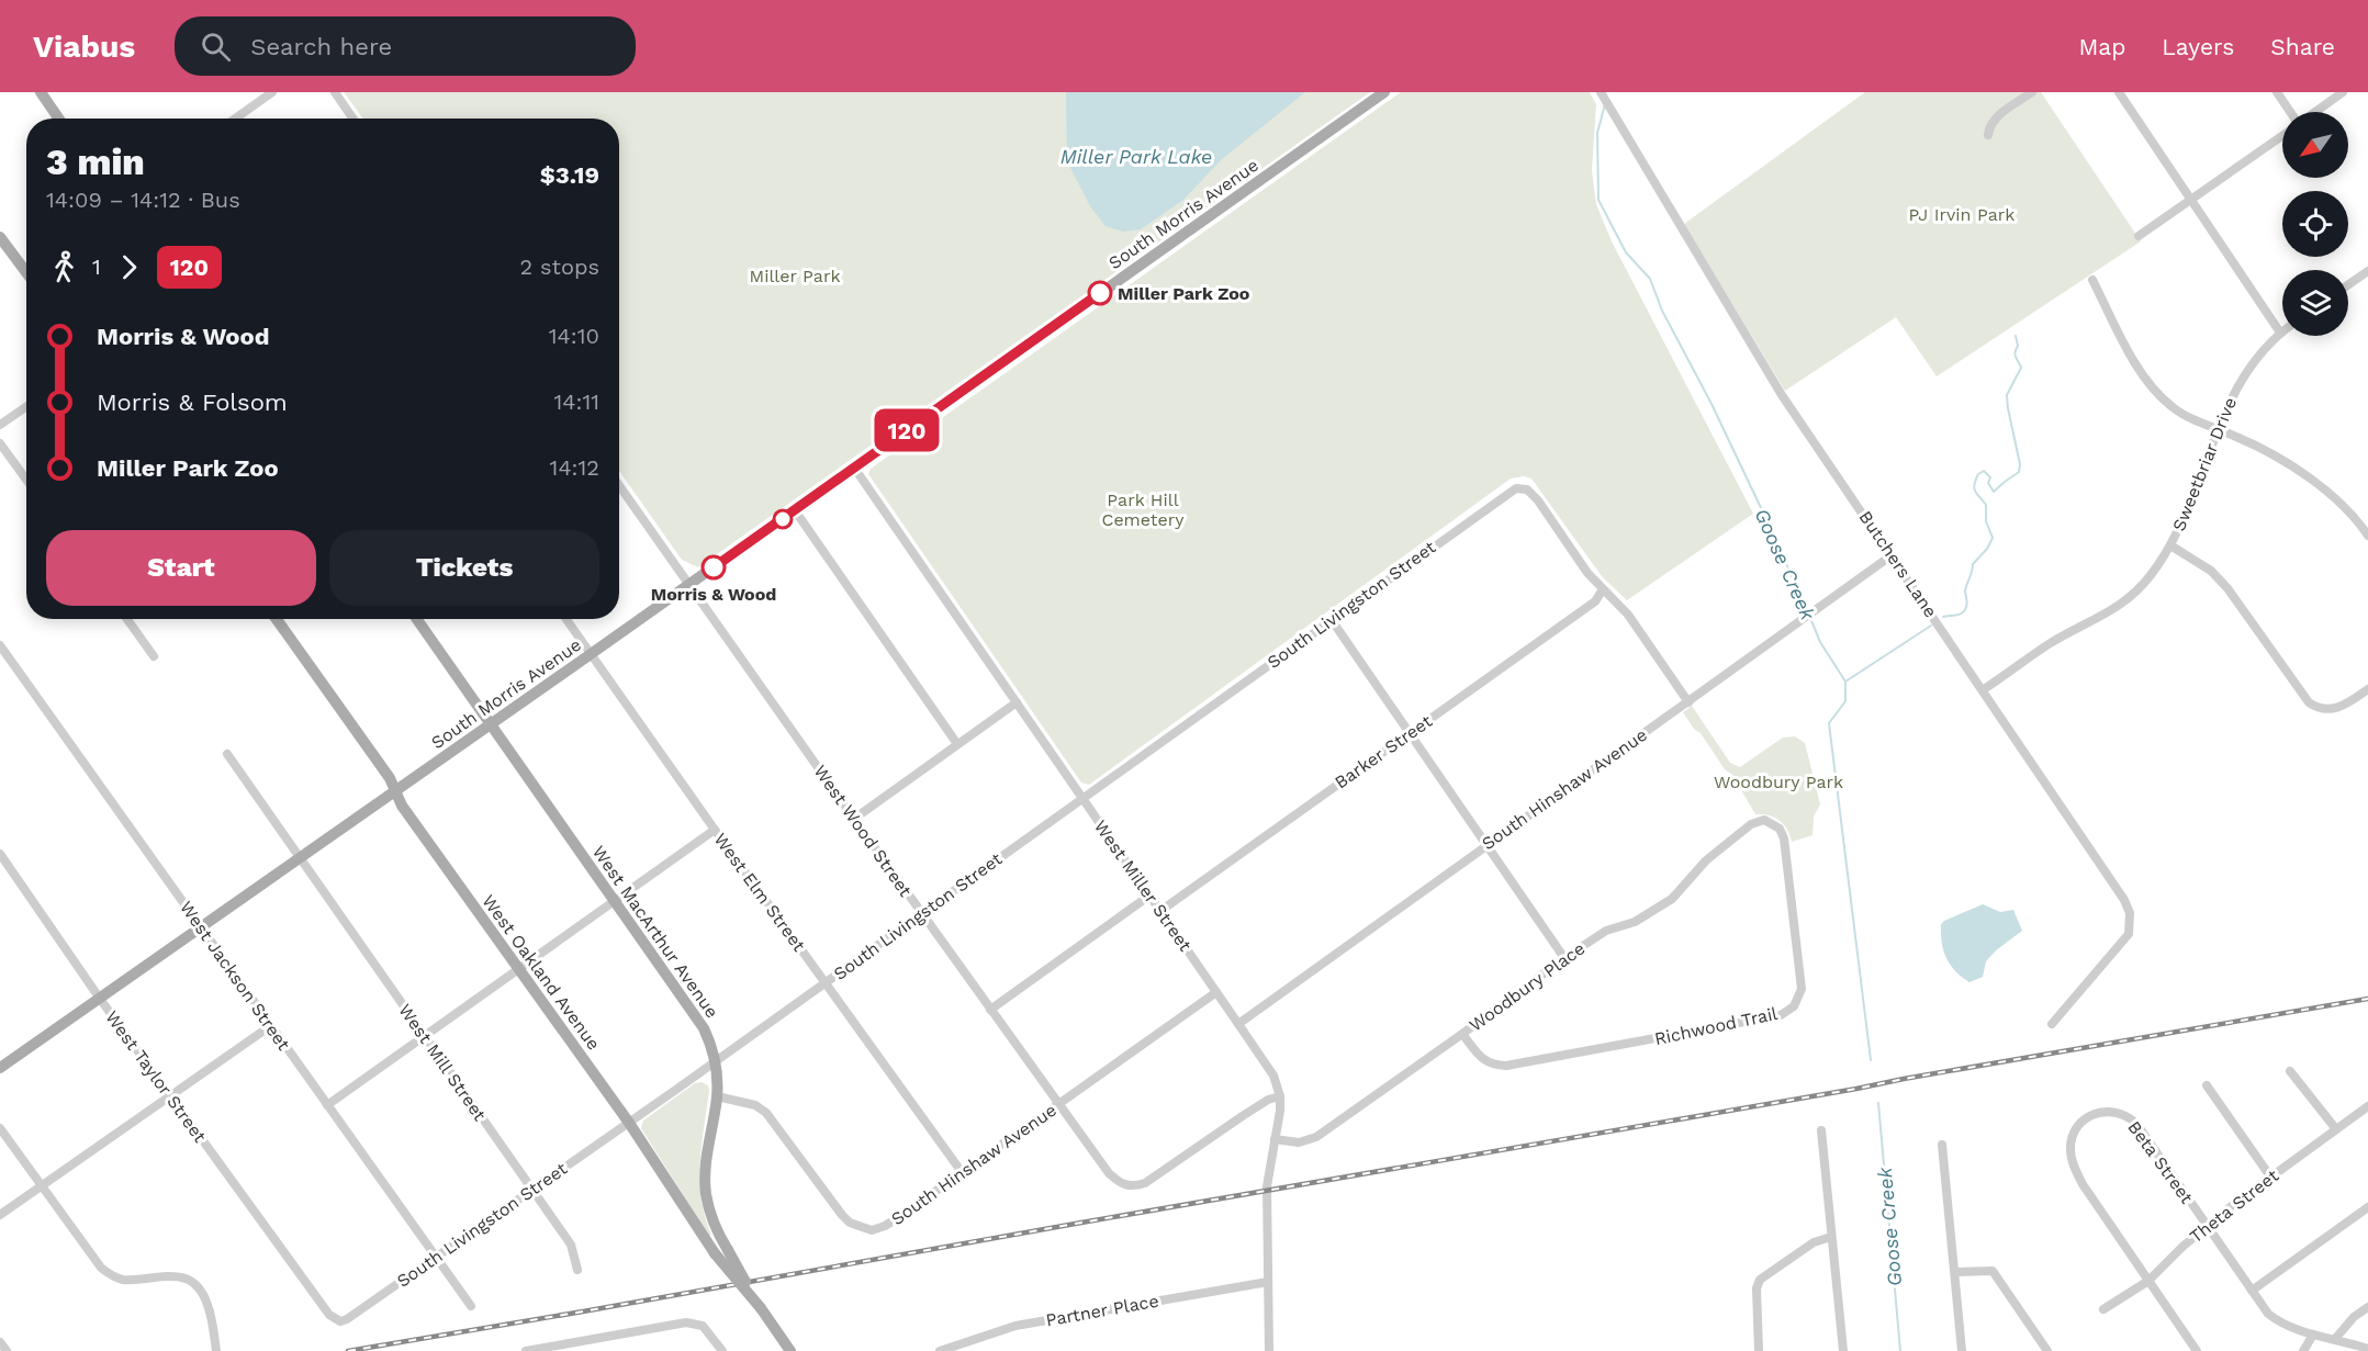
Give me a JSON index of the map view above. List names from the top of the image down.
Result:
{
  "streets": {
    "main road": ["South Morris Avenue", "West MacArthur Avenue", "West Oakland Avenue"],
    "street": [
      "Sweetbriar Drive",
      "Butchers Lane",
      "South Livingston Street",
      "Barker Street",
      "South Hinshaw Avenue",
      "West Wood Street",
      "West Miller Street",
      "West Elm Street",
      "West Jackson Street",
      "Woodbury Place",
      "Richwood Trail",
      "West Mill Street",
      "West Taylor Street",
      "Beta Street",
      "Theta Street",
      "Partner Place"
    ]
  },
  "crossings": [
    ["South Morris Avenue", "West Wood Street"],
    ["South Morris Avenue", "West Miller Street"],
    ["South Morris Avenue", "West Elm Street"],
    ["South Morris Avenue", "West MacArthur Avenue"],
    ["South Morris Avenue", "West Oakland Avenue"],
    ["South Morris Avenue", "West Jackson Street"],
    ["South Morris Avenue", "West Mill Street"],
    ["South Morris Avenue", "West Taylor Street"],
    ["Sweetbriar Drive", "Butchers Lane"],
    ["Butchers Lane", "South Hinshaw Avenue"],
    ["South Livingston Street", "Barker Street"],
    ["South Livingston Street", "West Wood Street"],
    ["South Livingston Street", "West Miller Street"],
    ["South Livingston Street", "West Elm Street"],
    ["South Livingston Street", "West MacArthur Avenue"],
    ["South Livingston Street", "West Oakland Avenue"],
    ["South Livingston Street", "West Jackson Street"],
    ["South Livingston Street", "West Mill Street"],
    ["South Livingston Street", "West Taylor Street"],
    ["Barker Street", "West Miller Street"],
    ["South Hinshaw Avenue", "West Wood Street"],
    ["South Hinshaw Avenue", "West Miller Street"],
    ["South Hinshaw Avenue", "West Elm Street"],
    ["South Hinshaw Avenue", "West MacArthur Avenue"],
    ["West Wood Street", "West Miller Street"],
    ["West Miller Street", "Woodbury Place"],
    ["West Miller Street", "Partner Place"],
    ["West MacArthur Avenue", "West Oakland Avenue"],
    ["Woodbury Place", "Richwood Trail"],
    ["Beta Street", "Theta Street"]
  ],
  "water": ["Miller Park Lake", "Goose Creek"],
  "parks": [
    "PJ Irvin Park",
    "Miller Park",
    "Park Hill Cemetery",
    "Woodbury Park"
  ],
  "places": ["Miller Park Zoo", "Morris & Wood"],
  "lines": ["bus line 120"],
  "north": "bottom left",
  "page": {
    "header": "Viabus",
    "search": "Search here",
    "nav": ["Map", "Layers", "Share"],
    "on_map": "120",
    "heading": ["3 min", "14:09 – 14:12 · Bus", "$3.19"],
    "legs": ["1", "120", "2 stops"],
    "list": [
      {
        "name": "Morris & Wood",
        "value": "14:10"
      },
      {
        "name": "Morris & Folsom",
        "value": "14:11"
      },
      {
        "name": "Miller Park Zoo",
        "value": "14:12"
      }
    ],
    "buttons": ["Start", "Tickets"]
  }
}
